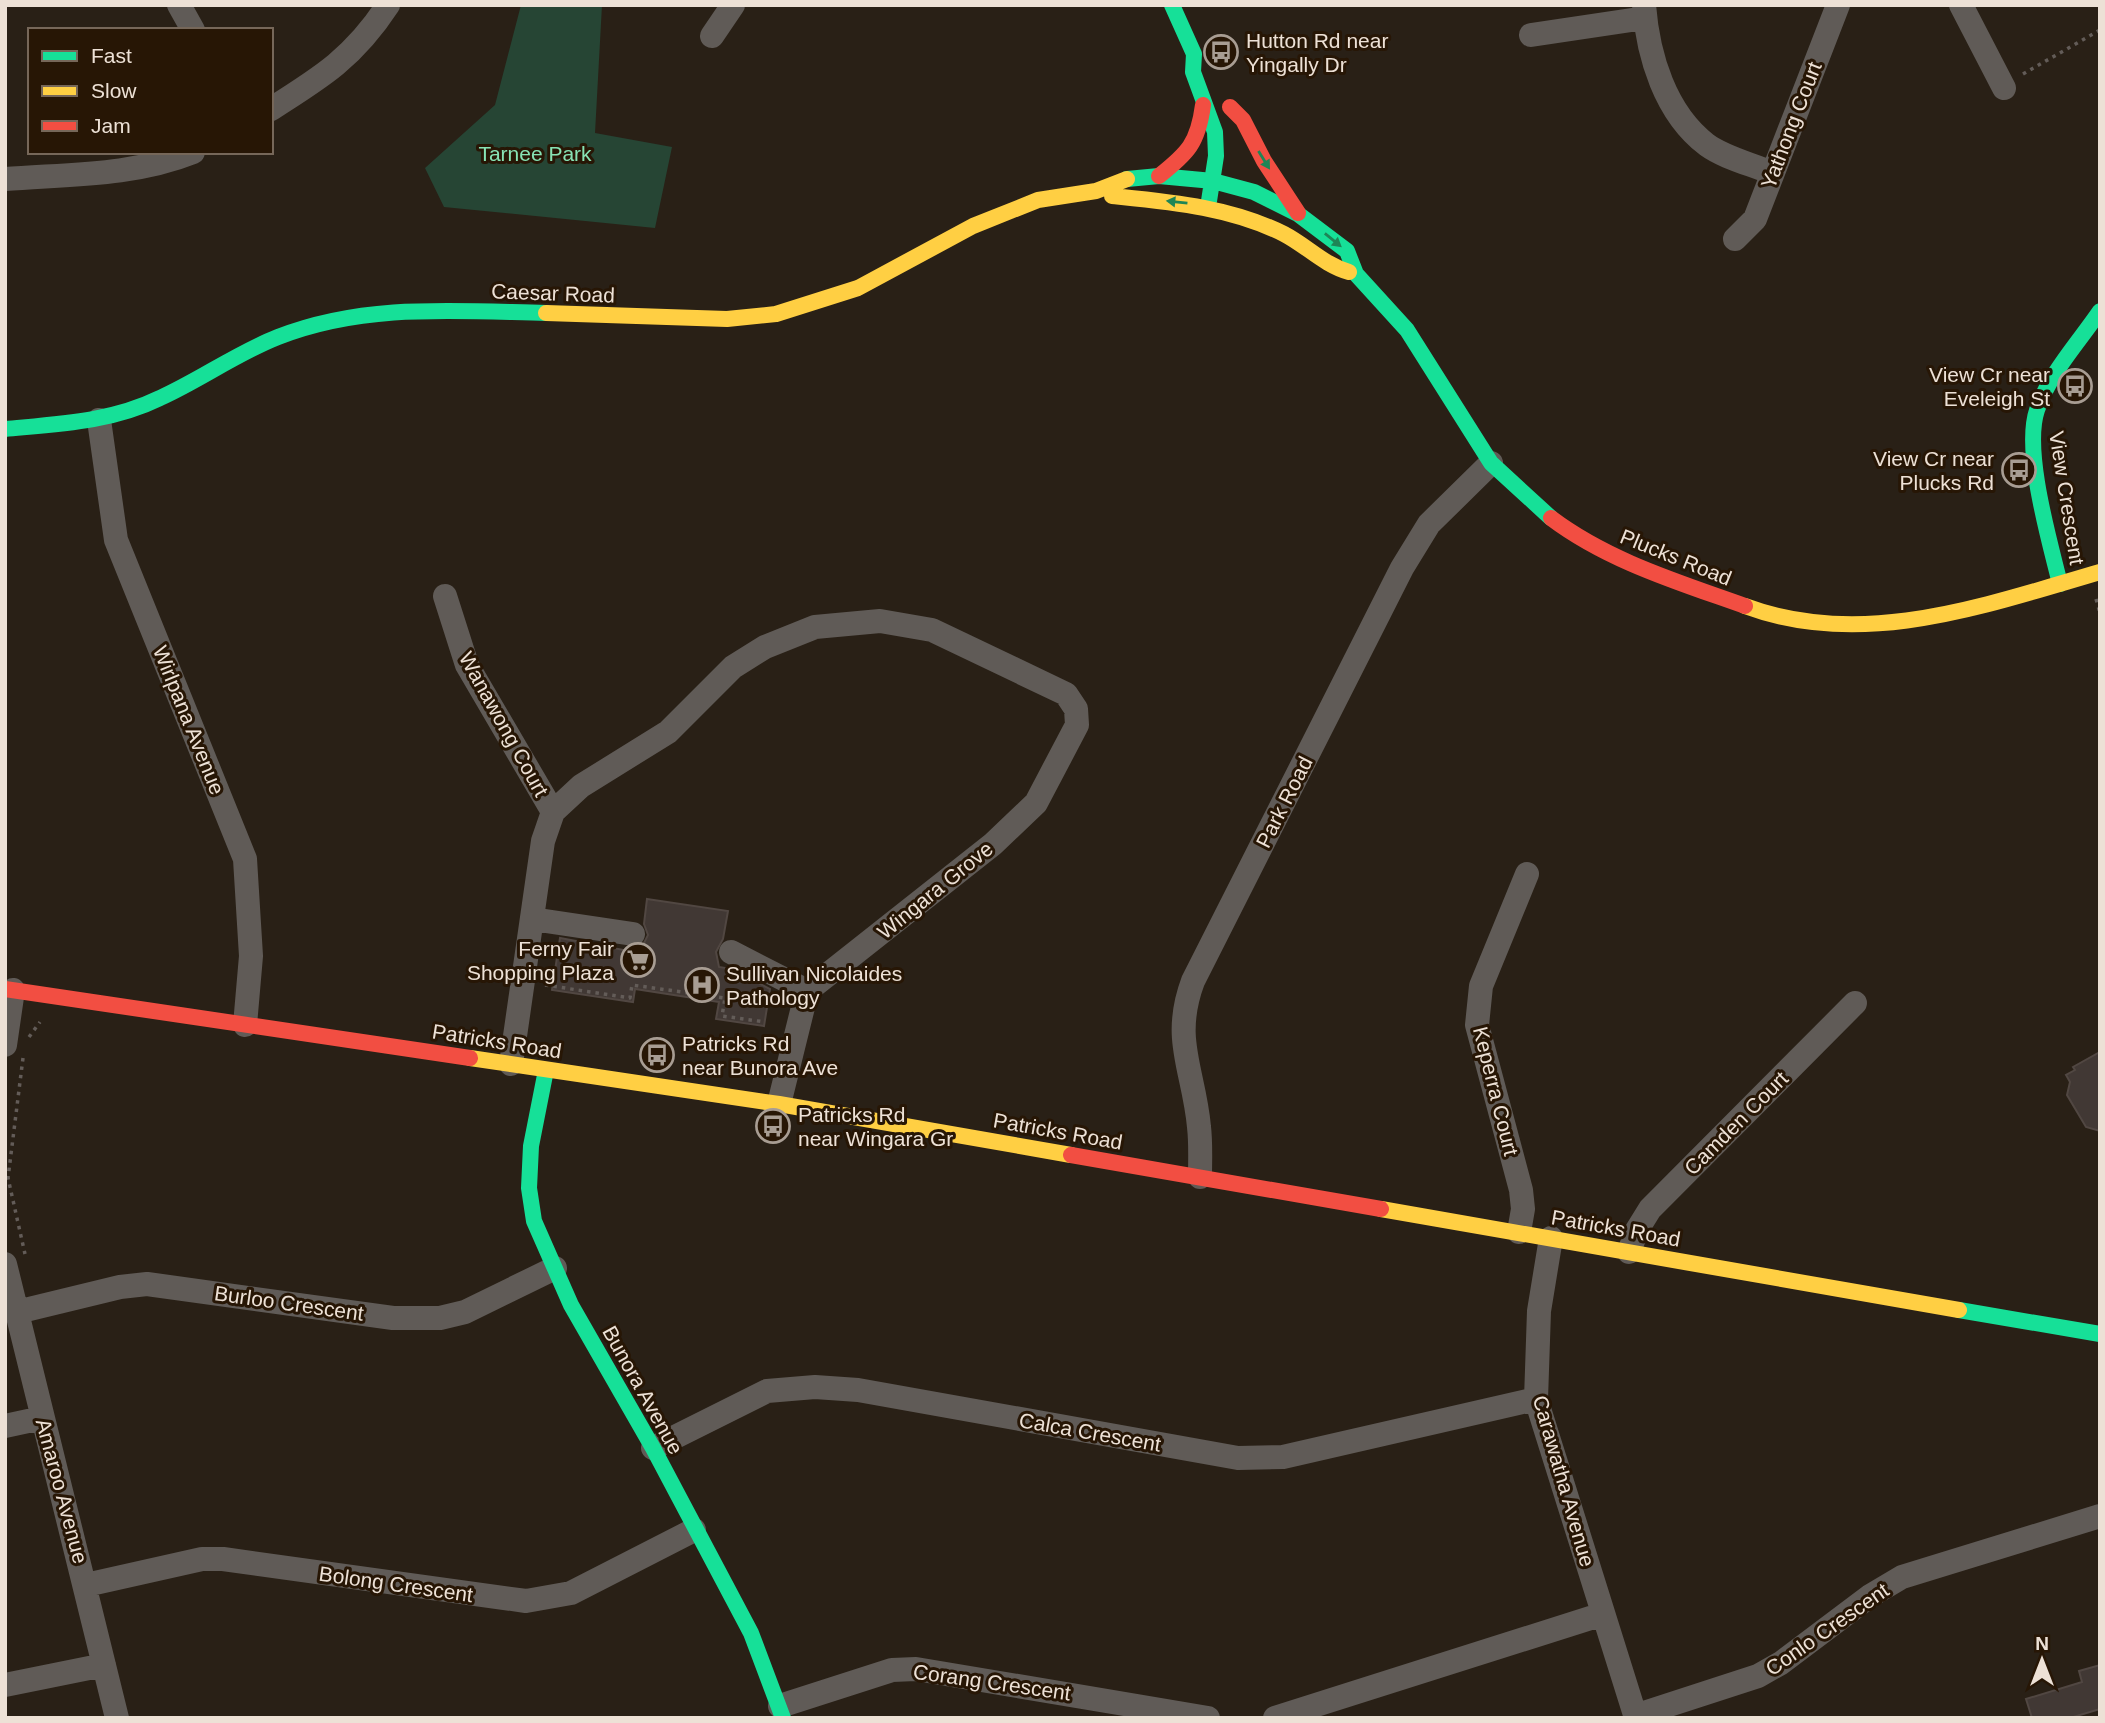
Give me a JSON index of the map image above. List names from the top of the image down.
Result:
{
  "streets": {
    "street": [
      "Yathong Court",
      "Caesar Road",
      "View Crescent",
      "Plucks Road",
      "Wirlpana Avenue",
      "Wanawong Court",
      "Park Road",
      "Wingara Grove",
      "Patricks Road",
      "Keperra Court",
      "Camden Court",
      "Burloo Crescent",
      "Bunora Avenue",
      "Calca Crescent",
      "Carawatha Avenue",
      "Amaroo Avenue",
      "Bolong Crescent",
      "Conlo Crescent",
      "Corang Crescent"
    ]
  },
  "crossings": [
    ["Caesar Road", "Plucks Road"],
    ["Caesar Road", "Wirlpana Avenue"],
    ["View Crescent", "Plucks Road"],
    ["Plucks Road", "Park Road"],
    ["Wirlpana Avenue", "Patricks Road"],
    ["Wanawong Court", "Wingara Grove"],
    ["Park Road", "Patricks Road"],
    ["Patricks Road", "Keperra Court"],
    ["Patricks Road", "Camden Court"],
    ["Patricks Road", "Bunora Avenue"],
    ["Patricks Road", "Carawatha Avenue"],
    ["Burloo Crescent", "Bunora Avenue"],
    ["Burloo Crescent", "Amaroo Avenue"],
    ["Bunora Avenue", "Calca Crescent"],
    ["Bunora Avenue", "Bolong Crescent"],
    ["Bunora Avenue", "Corang Crescent"],
    ["Calca Crescent", "Carawatha Avenue"],
    ["Carawatha Avenue", "Conlo Crescent"],
    ["Amaroo Avenue", "Bolong Crescent"]
  ],
  "parks": ["Tarnee Park"],
  "places": {
    "bus stop": [
      "Hutton Rd near Yingally Dr",
      "View Cr near Eveleigh St",
      "View Cr near Plucks Rd",
      "Patricks Rd near Bunora Ave",
      "Patricks Rd near Wingara Gr"
    ],
    "supermarket": ["Ferny Fair Shopping Plaza"],
    "hospital": ["Sullivan Nicolaides Pathology"]
  },
  "legend": ["Fast", "Slow", "Jam"],
  "north": "top"
}
